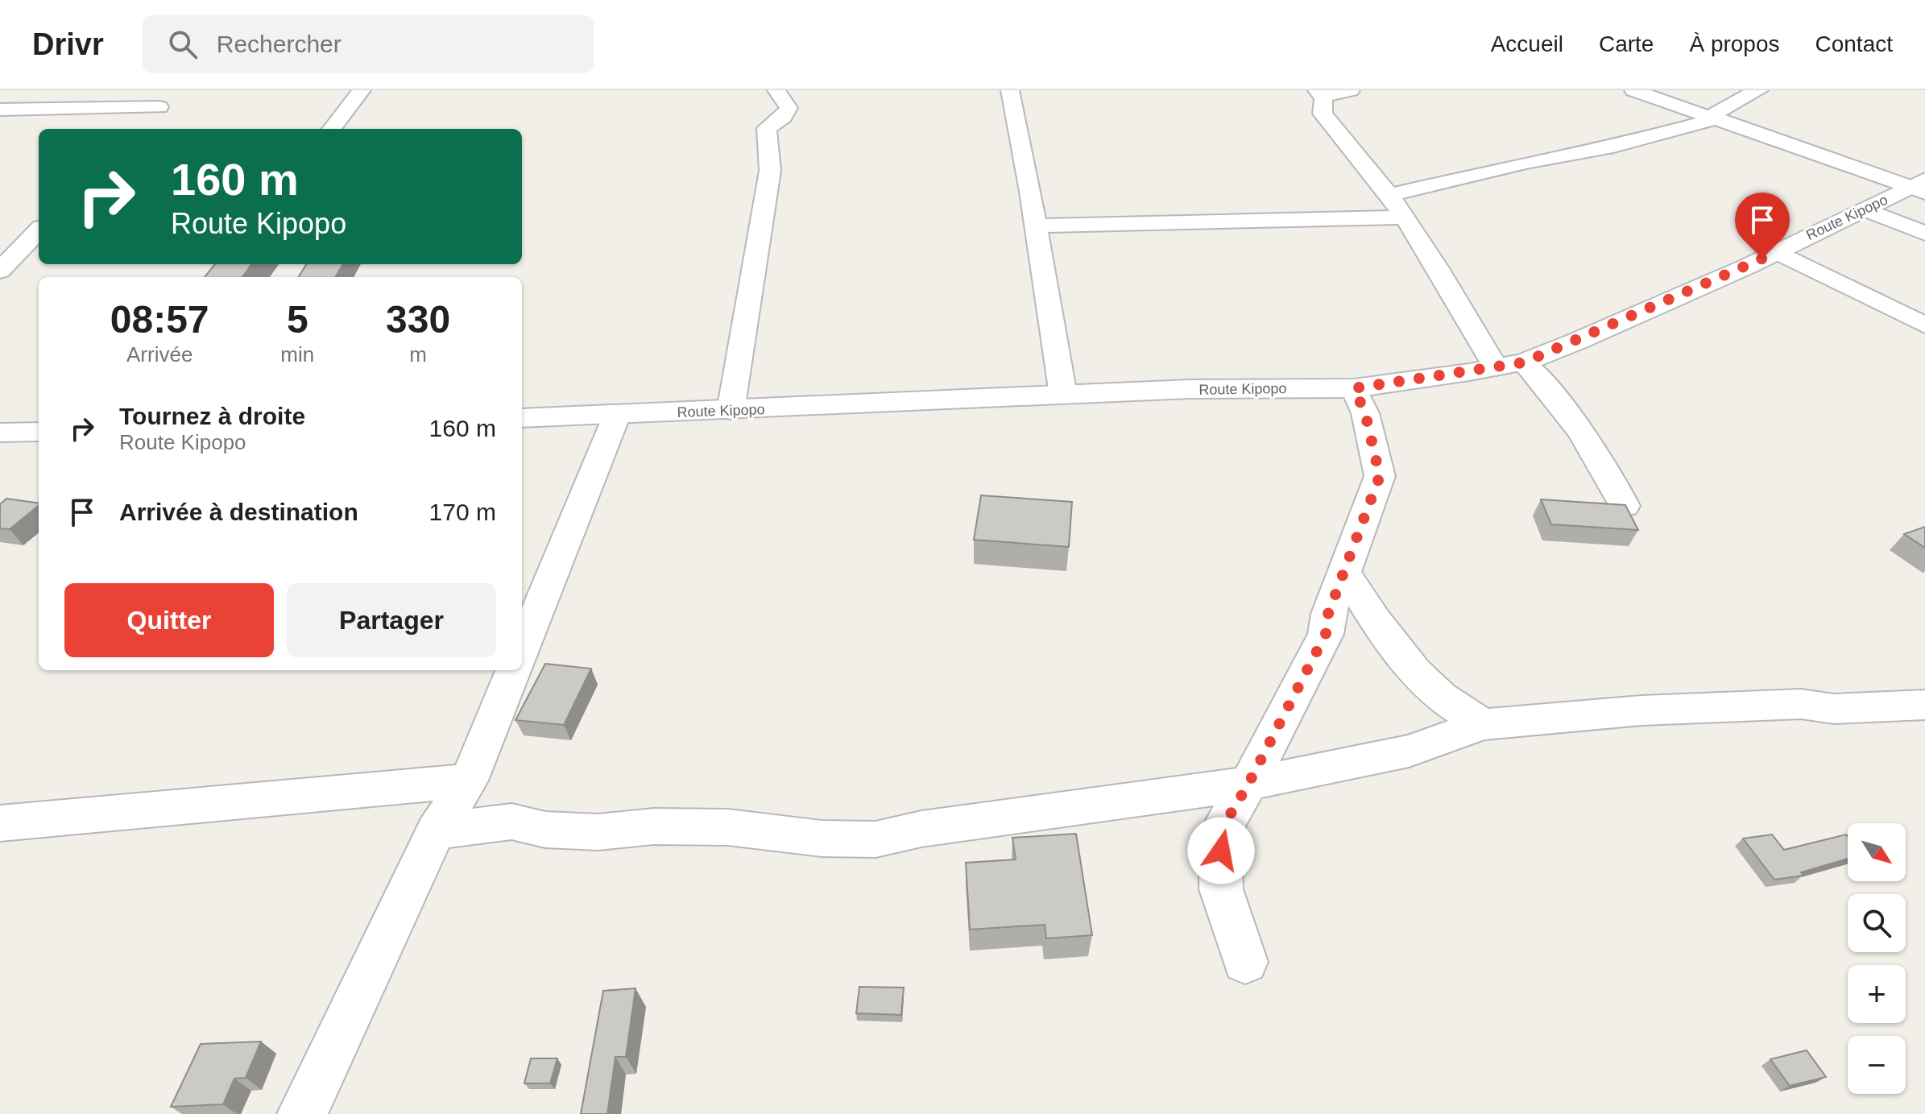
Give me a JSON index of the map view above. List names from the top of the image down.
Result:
{
  "streets": {
    "main road": ["Route Kipopo"]
  },
  "north": "bottom right",
  "page": {
    "header": "Drivr",
    "search": "Rechercher",
    "nav": [
      "Accueil",
      "Carte",
      "À propos",
      "Contact"
    ],
    "turn": ["160 m", "Route Kipopo"],
    "eta": [
      "08:57",
      "Arrivée",
      "5",
      "min",
      "330",
      "m"
    ],
    "list": [
      {
        "name": "Tournez à droite",
        "note": "Route Kipopo",
        "value": "160 m"
      },
      {
        "name": "Arrivée à destination",
        "value": "170 m"
      }
    ],
    "buttons": ["Quitter", "Partager"],
    "map_buttons": ["+", "−"]
  }
}
